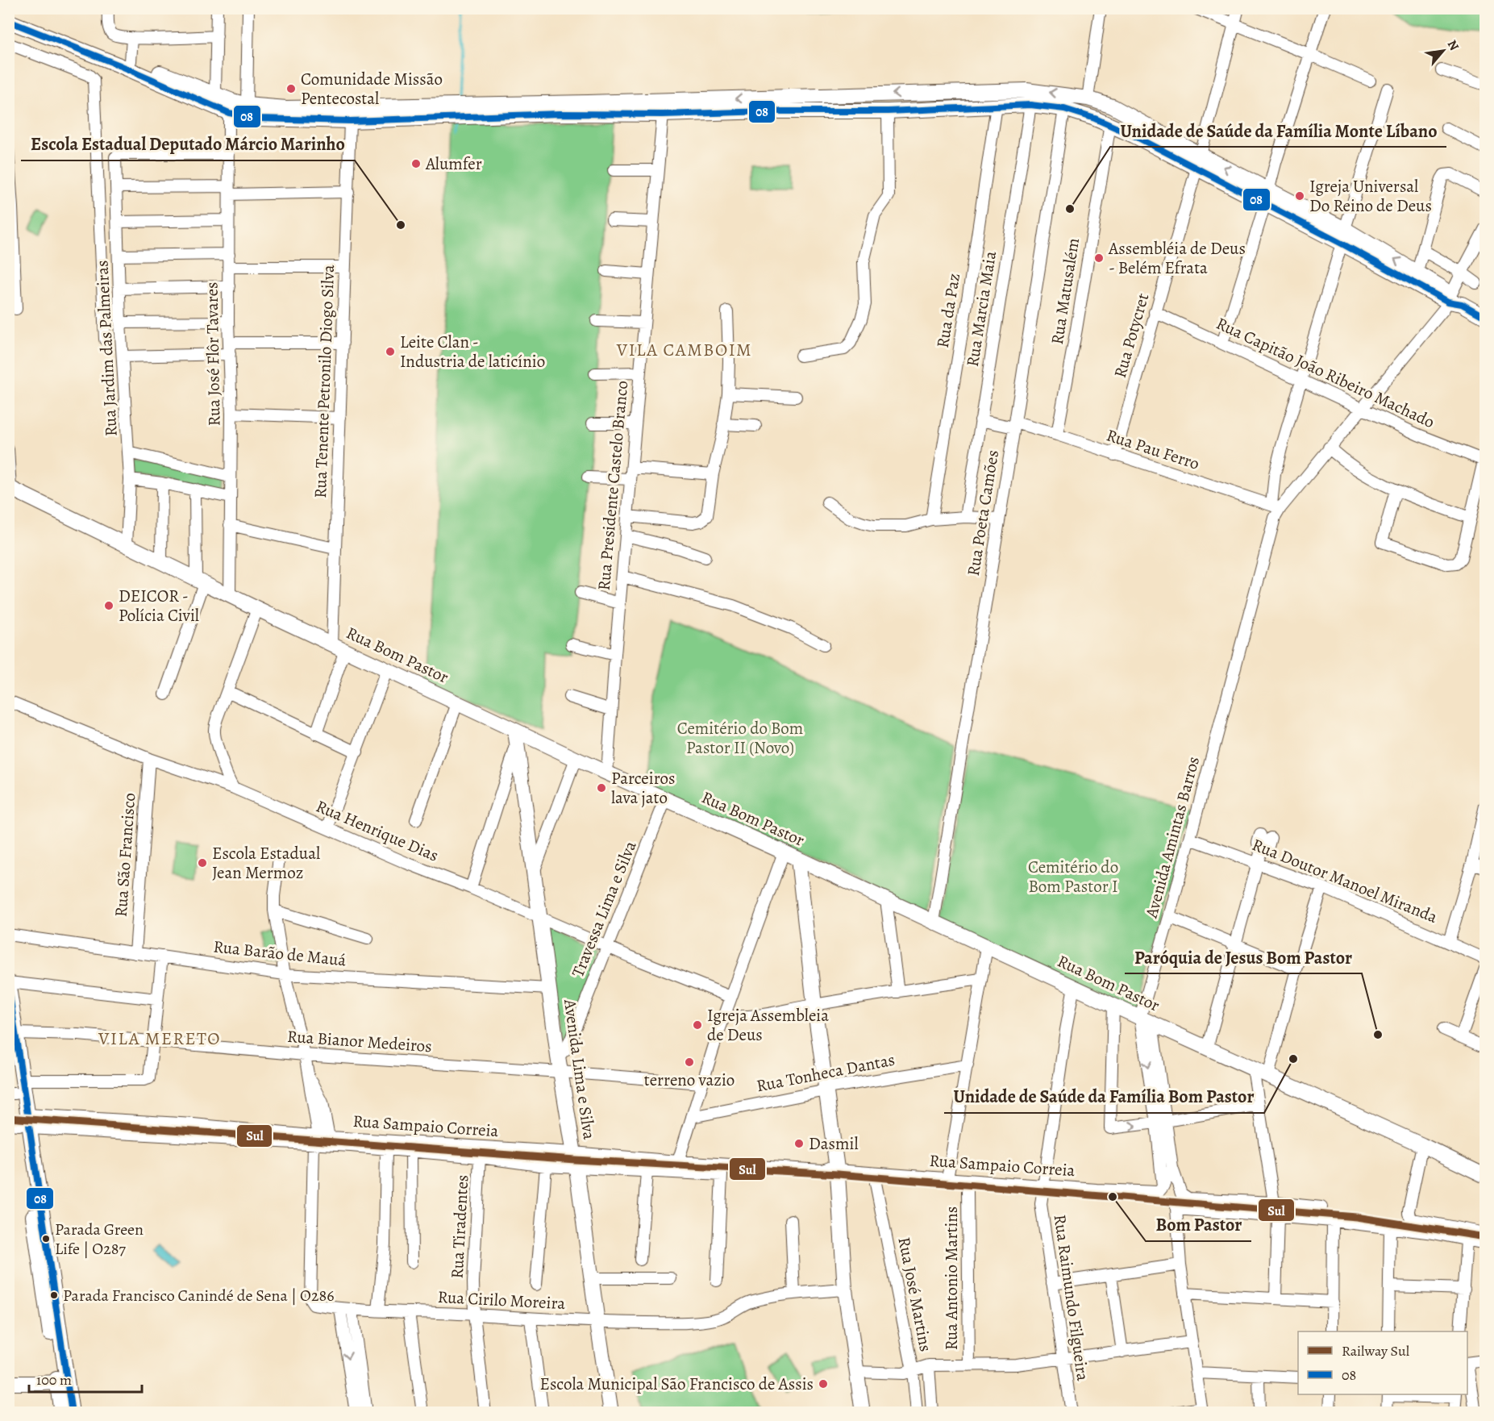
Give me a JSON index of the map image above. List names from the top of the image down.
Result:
{
  "streets": {
    "main road": ["Rua Bom Pastor", "Avenida Lima e Silva"],
    "street": [
      "Rua Matusalém",
      "Rua Marcia Maia",
      "Rua da Paz",
      "Rua Potycret",
      "Rua Jardim das Palmeiras",
      "Rua José Flôr Tavares",
      "Rua Capitão João Ribeiro Machado",
      "Rua Tenente Petronilo Diogo Silva",
      "Rua Pau Ferro",
      "Rua Presidente Castelo Branco",
      "Rua Poeta Camões",
      "Rua Henrique Dias",
      "Avenida Amintas Barros",
      "Rua São Francisco",
      "Rua Doutor Manoel Miranda",
      "Travessa Lima e Silva",
      "Rua Barão de Mauá",
      "Rua Bianor Medeiros",
      "Rua Tonheca Dantas",
      "Rua Sampaio Correia",
      "Rua Tiradentes",
      "Rua Antonio Martins",
      "Rua José Martins",
      "Rua Raimundo Filgueira",
      "Rua Cirilo Moreira"
    ]
  },
  "crossings": [
    ["Rua Matusalém", "Rua Pau Ferro"],
    ["Rua Marcia Maia", "Rua Pau Ferro"],
    ["Rua Potycret", "Rua Capitão João Ribeiro Machado"],
    ["Rua Potycret", "Rua Pau Ferro"],
    ["Rua Jardim das Palmeiras", "Rua José Flôr Tavares"],
    ["Rua Jardim das Palmeiras", "Rua Bom Pastor"],
    ["Rua José Flôr Tavares", "Rua Bom Pastor"],
    ["Rua Tenente Petronilo Diogo Silva", "Rua Bom Pastor"],
    ["Rua Pau Ferro", "Rua Poeta Camões"],
    ["Rua Pau Ferro", "Avenida Amintas Barros"],
    ["Rua Presidente Castelo Branco", "Rua Bom Pastor"],
    ["Rua Poeta Camões", "Rua Bom Pastor"],
    ["Rua Bom Pastor", "Avenida Amintas Barros"],
    ["Rua Bom Pastor", "Travessa Lima e Silva"],
    ["Rua Bom Pastor", "Avenida Lima e Silva"],
    ["Rua Bom Pastor", "Rua Raimundo Filgueira"],
    ["Rua Henrique Dias", "Rua São Francisco"],
    ["Rua Henrique Dias", "Travessa Lima e Silva"],
    ["Rua Henrique Dias", "Avenida Lima e Silva"],
    ["Avenida Amintas Barros", "Rua Doutor Manoel Miranda"],
    ["Avenida Amintas Barros", "Rua Sampaio Correia"],
    ["Rua São Francisco", "Rua Barão de Mauá"],
    ["Travessa Lima e Silva", "Avenida Lima e Silva"],
    ["Rua Barão de Mauá", "Avenida Lima e Silva"],
    ["Rua Bianor Medeiros", "Avenida Lima e Silva"],
    ["Avenida Lima e Silva", "Rua Sampaio Correia"],
    ["Avenida Lima e Silva", "Rua Cirilo Moreira"],
    ["Rua Sampaio Correia", "Rua Tiradentes"],
    ["Rua Sampaio Correia", "Rua Raimundo Filgueira"],
    ["Rua Sampaio Correia", "Rua Cirilo Moreira"],
    ["Rua Tiradentes", "Rua Cirilo Moreira"]
  ],
  "districts": ["VILA CAMBOIM", "VILA MERETO"],
  "parks": ["Cemitério do Bom Pastor II (Novo)", "Cemitério do Bom Pastor I"],
  "places": [
    "Comunidade Missão Pentecostal",
    "Alumfer",
    "Igreja Universal Do Reino de Deus",
    "Unidade de Saúde da Família Monte Líbano",
    "Escola Estadual Deputado Márcio Marinho",
    "Assembléia de Deus - Belém Efrata",
    "Leite Clan - Industria de laticínio",
    "DEICOR - Polícia Civil",
    "Parceiros lava jato",
    "Escola Estadual Jean Mermoz",
    "Igreja Assembleia de Deus",
    "Paróquia de Jesus Bom Pastor",
    "Unidade de Saúde da Família Bom Pastor",
    "terreno vazio",
    "Dasmil",
    "Bom Pastor",
    "Parada Green Life | O287",
    "Parada Francisco Canindé de Sena | O286",
    "Escola Municipal São Francisco de Assis"
  ],
  "lines": ["transit line 08", "rail line Sul"],
  "legend": ["Railway Sul", "08"],
  "scale_bar": "100 m",
  "north": "top right"
}
